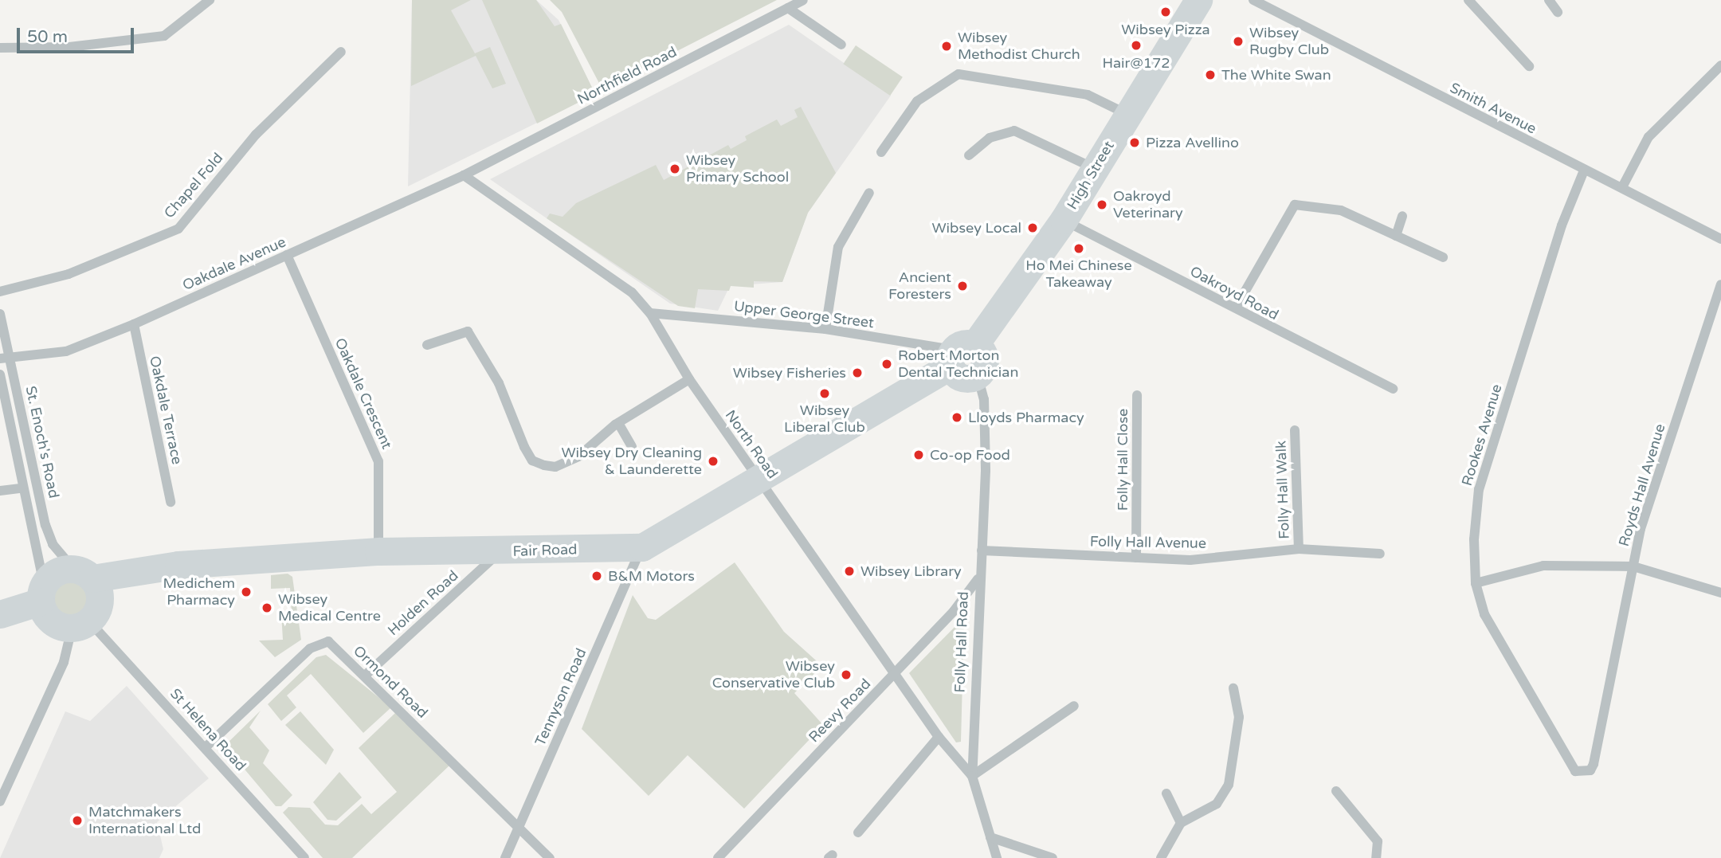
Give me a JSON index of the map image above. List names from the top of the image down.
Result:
{
  "streets": {
    "main road": ["High Street", "Fair Road"],
    "street": [
      "Northfield Road",
      "Smith Avenue",
      "Chapel Fold",
      "Oakdale Avenue",
      "Oakroyd Road",
      "Upper George Street",
      "Oakdale Crescent",
      "Oakdale Terrace",
      "Rookes Avenue",
      "St. Enoch's Road",
      "North Road",
      "Folly Hall Close",
      "Royds Hall Avenue",
      "Folly Hall Walk",
      "Folly Hall Avenue",
      "Holden Road",
      "Folly Hall Road",
      "Ormond Road",
      "Tennyson Road",
      "Reevy Road",
      "St Helena Road"
    ]
  },
  "crossings": [
    ["Northfield Road", "Oakdale Avenue"],
    ["Northfield Road", "North Road"],
    ["Smith Avenue", "Rookes Avenue"],
    ["High Street", "Oakroyd Road"],
    ["High Street", "Upper George Street"],
    ["High Street", "Fair Road"],
    ["Oakdale Avenue", "Oakdale Crescent"],
    ["Oakdale Avenue", "Oakdale Terrace"],
    ["Oakdale Avenue", "St. Enoch's Road"],
    ["Oakdale Avenue", "North Road"],
    ["Upper George Street", "North Road"],
    ["Upper George Street", "Fair Road"],
    ["Oakdale Crescent", "Fair Road"],
    ["Rookes Avenue", "Royds Hall Avenue"],
    ["St. Enoch's Road", "Fair Road"],
    ["St. Enoch's Road", "St Helena Road"],
    ["North Road", "Fair Road"],
    ["North Road", "Folly Hall Road"],
    ["North Road", "Reevy Road"],
    ["Folly Hall Close", "Folly Hall Avenue"],
    ["Folly Hall Walk", "Folly Hall Avenue"],
    ["Folly Hall Avenue", "Folly Hall Road"],
    ["Fair Road", "Holden Road"],
    ["Fair Road", "Tennyson Road"],
    ["Fair Road", "St Helena Road"],
    ["Holden Road", "Ormond Road"],
    ["Folly Hall Road", "Reevy Road"],
    ["Ormond Road", "Tennyson Road"],
    ["Ormond Road", "St Helena Road"]
  ],
  "places": [
    "Wibsey Pizza",
    "Wibsey Rugby Club",
    "Hair@172",
    "Wibsey Methodist Church",
    "The White Swan",
    "Pizza Avellino",
    "Wibsey Primary School",
    "Oakroyd Veterinary",
    "Wibsey Local",
    "Ho Mei Chinese Takeaway",
    "Ancient Foresters",
    "Robert Morton Dental Technician",
    "Wibsey Fisheries",
    "Wibsey Liberal Club",
    "Lloyds Pharmacy",
    "Co-op Food",
    "Wibsey Dry Cleaning & Launderette",
    "Wibsey Library",
    "B&M Motors",
    "Medichem Pharmacy",
    "Wibsey Medical Centre",
    "Wibsey Conservative Club",
    "Matchmakers International Ltd"
  ],
  "scale_bar": "50 m"
}
